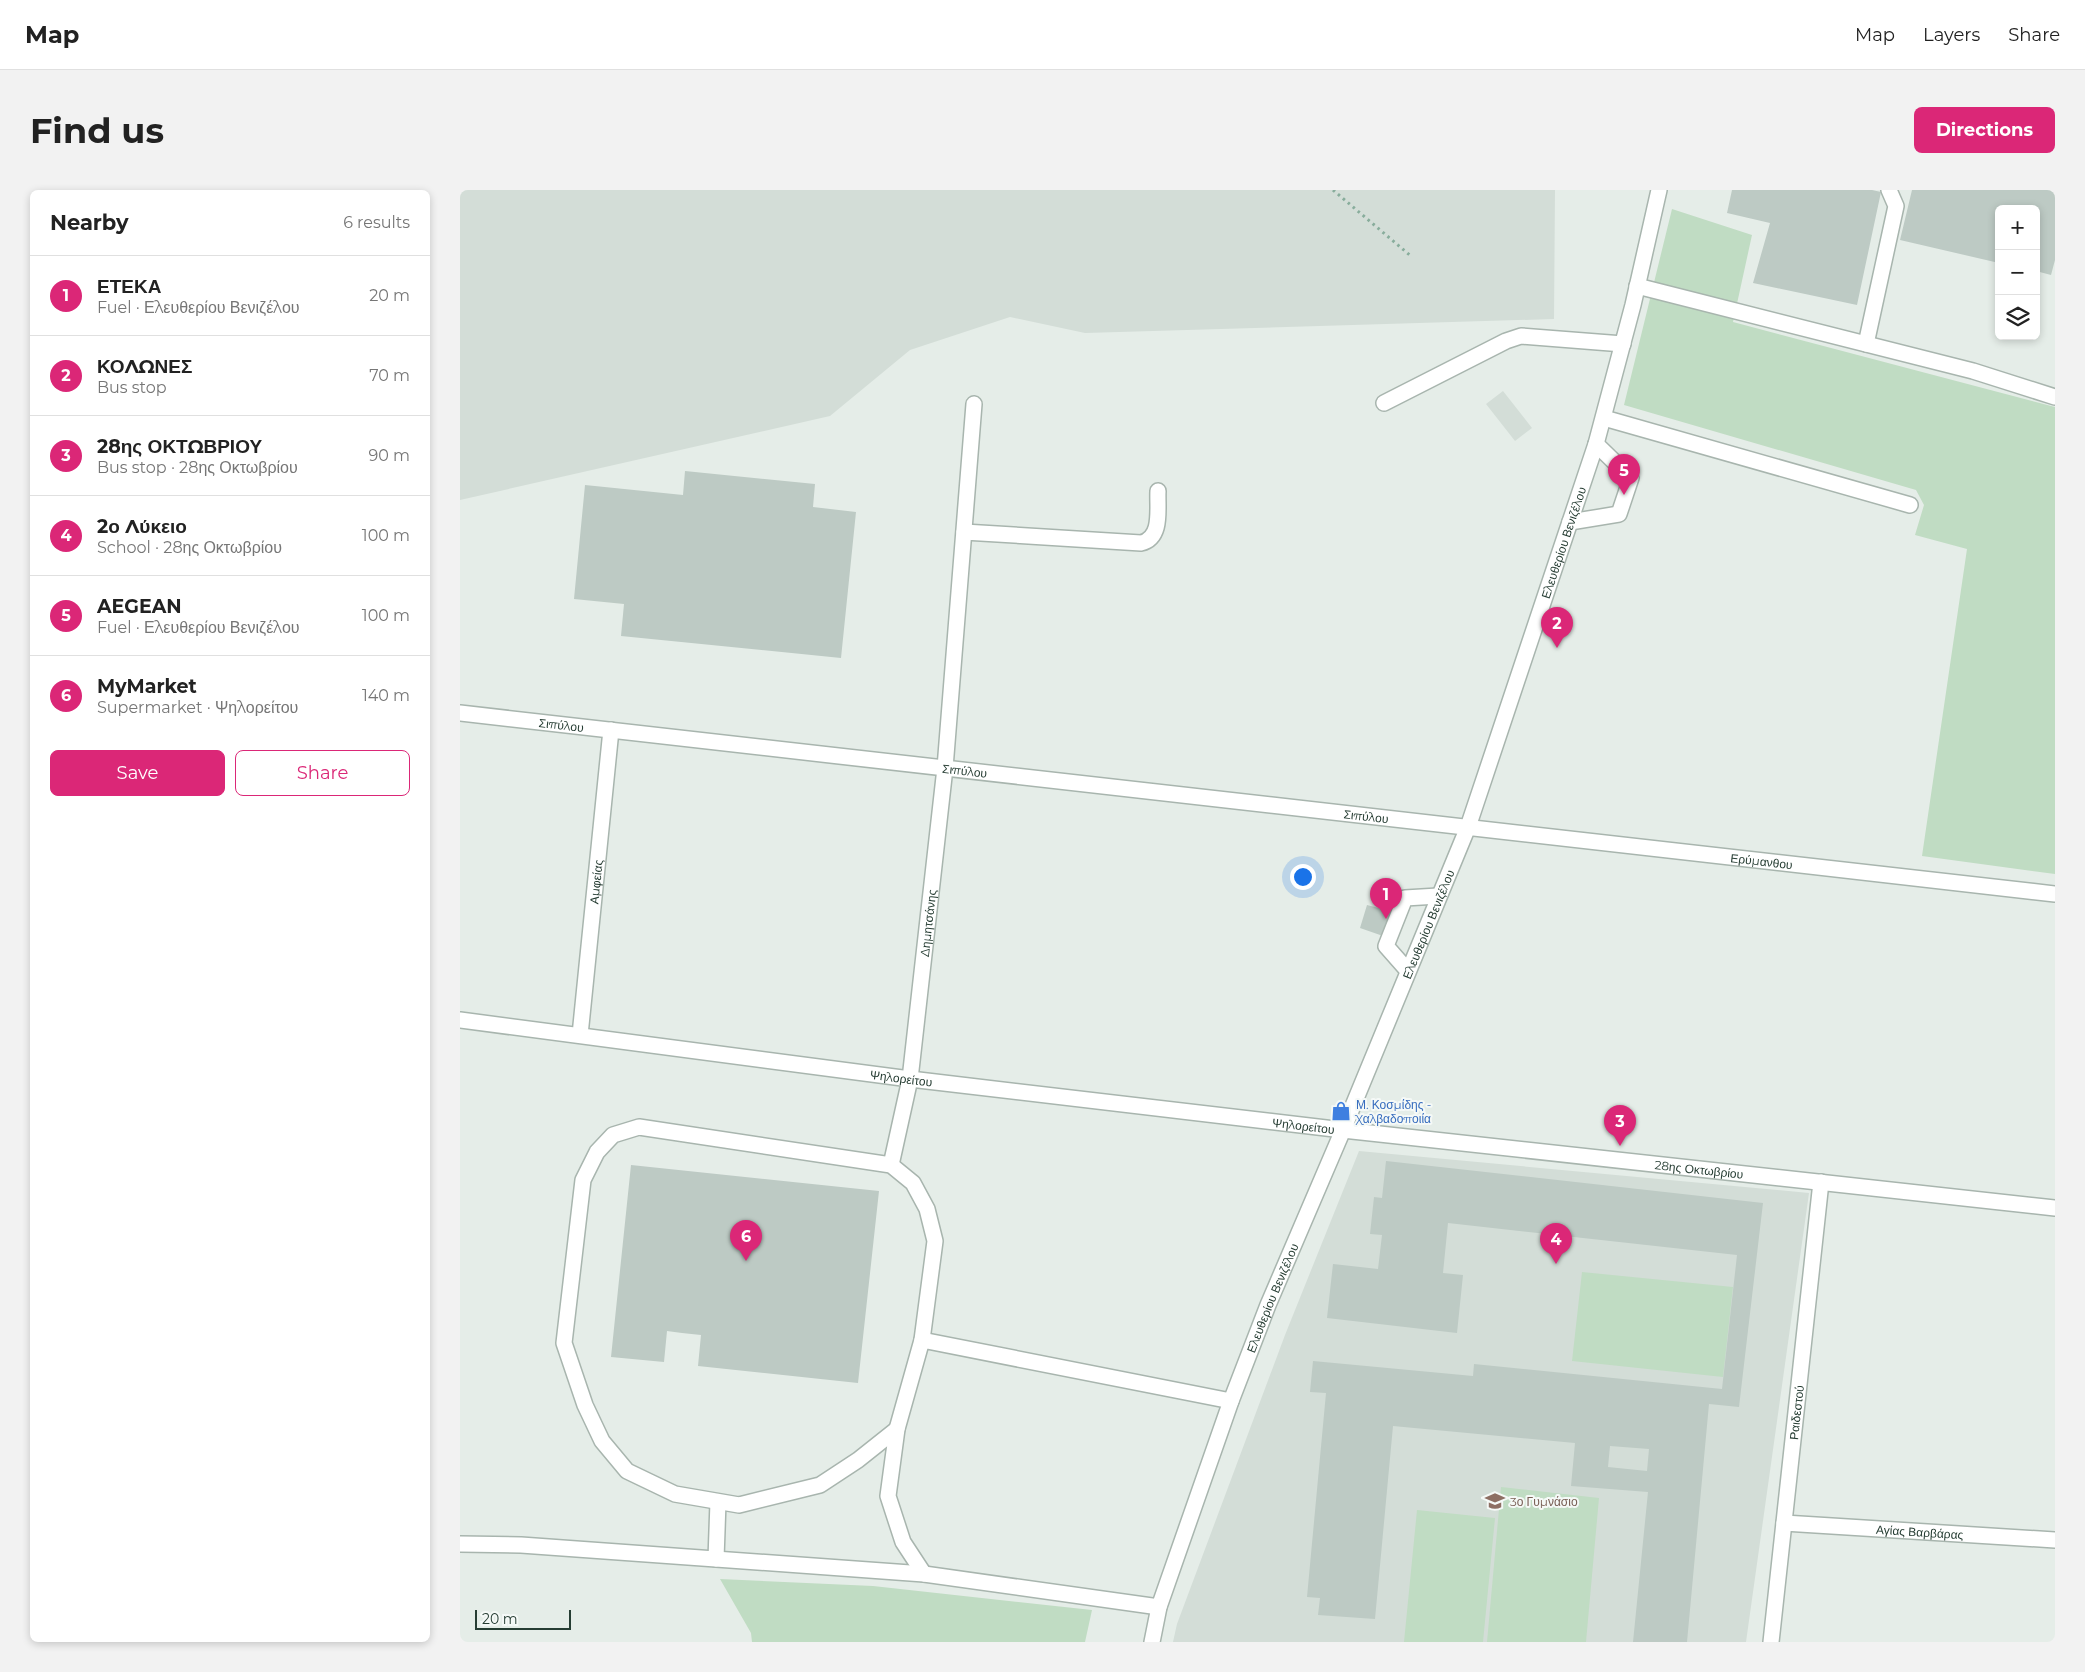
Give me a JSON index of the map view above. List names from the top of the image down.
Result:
{
  "streets": {
    "street": [
      "Ελευθερίου Βενιζέλου",
      "Σιπύλου",
      "Ερύμανθου",
      "Αμφείας",
      "Δημητσάνης",
      "Ψηλορείτου",
      "28ης Οκτωβρίου",
      "Ραιδεστού",
      "Αγίας Βαρβάρας"
    ]
  },
  "crossings": [
    ["Ελευθερίου Βενιζέλου", "Σιπύλου"],
    ["Ελευθερίου Βενιζέλου", "Ερύμανθου"],
    ["Ελευθερίου Βενιζέλου", "Ψηλορείτου"],
    ["Ελευθερίου Βενιζέλου", "28ης Οκτωβρίου"],
    ["Σιπύλου", "Ερύμανθου"],
    ["Σιπύλου", "Αμφείας"],
    ["Σιπύλου", "Δημητσάνης"],
    ["Αμφείας", "Ψηλορείτου"],
    ["Δημητσάνης", "Ψηλορείτου"],
    ["Ψηλορείτου", "28ης Οκτωβρίου"],
    ["28ης Οκτωβρίου", "Ραιδεστού"],
    ["Ραιδεστού", "Αγίας Βαρβάρας"]
  ],
  "places": {
    "shop": ["Μ. Κοσμίδης - Χαλβαδοποιία"],
    "school or university": ["3ο Γυμνάσιο"]
  },
  "scale_bar": "20 m",
  "page": {
    "header": "Map",
    "nav": ["Map", "Layers", "Share"],
    "buttons": [
      "Directions",
      ["Save", "Share"]
    ],
    "title": "Find us",
    "heading": ["Nearby", "6 results"],
    "map_buttons": ["+", "−"],
    "list": [
      {
        "mark": "1",
        "name": "ΕΤΕΚΑ",
        "note": "Fuel · Ελευθερίου Βενιζέλου",
        "value": "20 m"
      },
      {
        "mark": "2",
        "name": "ΚΟΛΩΝΕΣ",
        "note": "Bus stop",
        "value": "70 m"
      },
      {
        "mark": "3",
        "name": "28ης ΟΚΤΩΒΡΙΟΥ",
        "note": "Bus stop · 28ης Οκτωβρίου",
        "value": "90 m"
      },
      {
        "mark": "4",
        "name": "2ο Λύκειο",
        "note": "School · 28ης Οκτωβρίου",
        "value": "100 m"
      },
      {
        "mark": "5",
        "name": "AEGEAN",
        "note": "Fuel · Ελευθερίου Βενιζέλου",
        "value": "100 m"
      },
      {
        "mark": "6",
        "name": "MyMarket",
        "note": "Supermarket · Ψηλορείτου",
        "value": "140 m"
      }
    ],
    "pins": [
      "5",
      "2",
      "1",
      "3",
      "6",
      "4"
    ],
    "scale": "20 m"
  }
}
